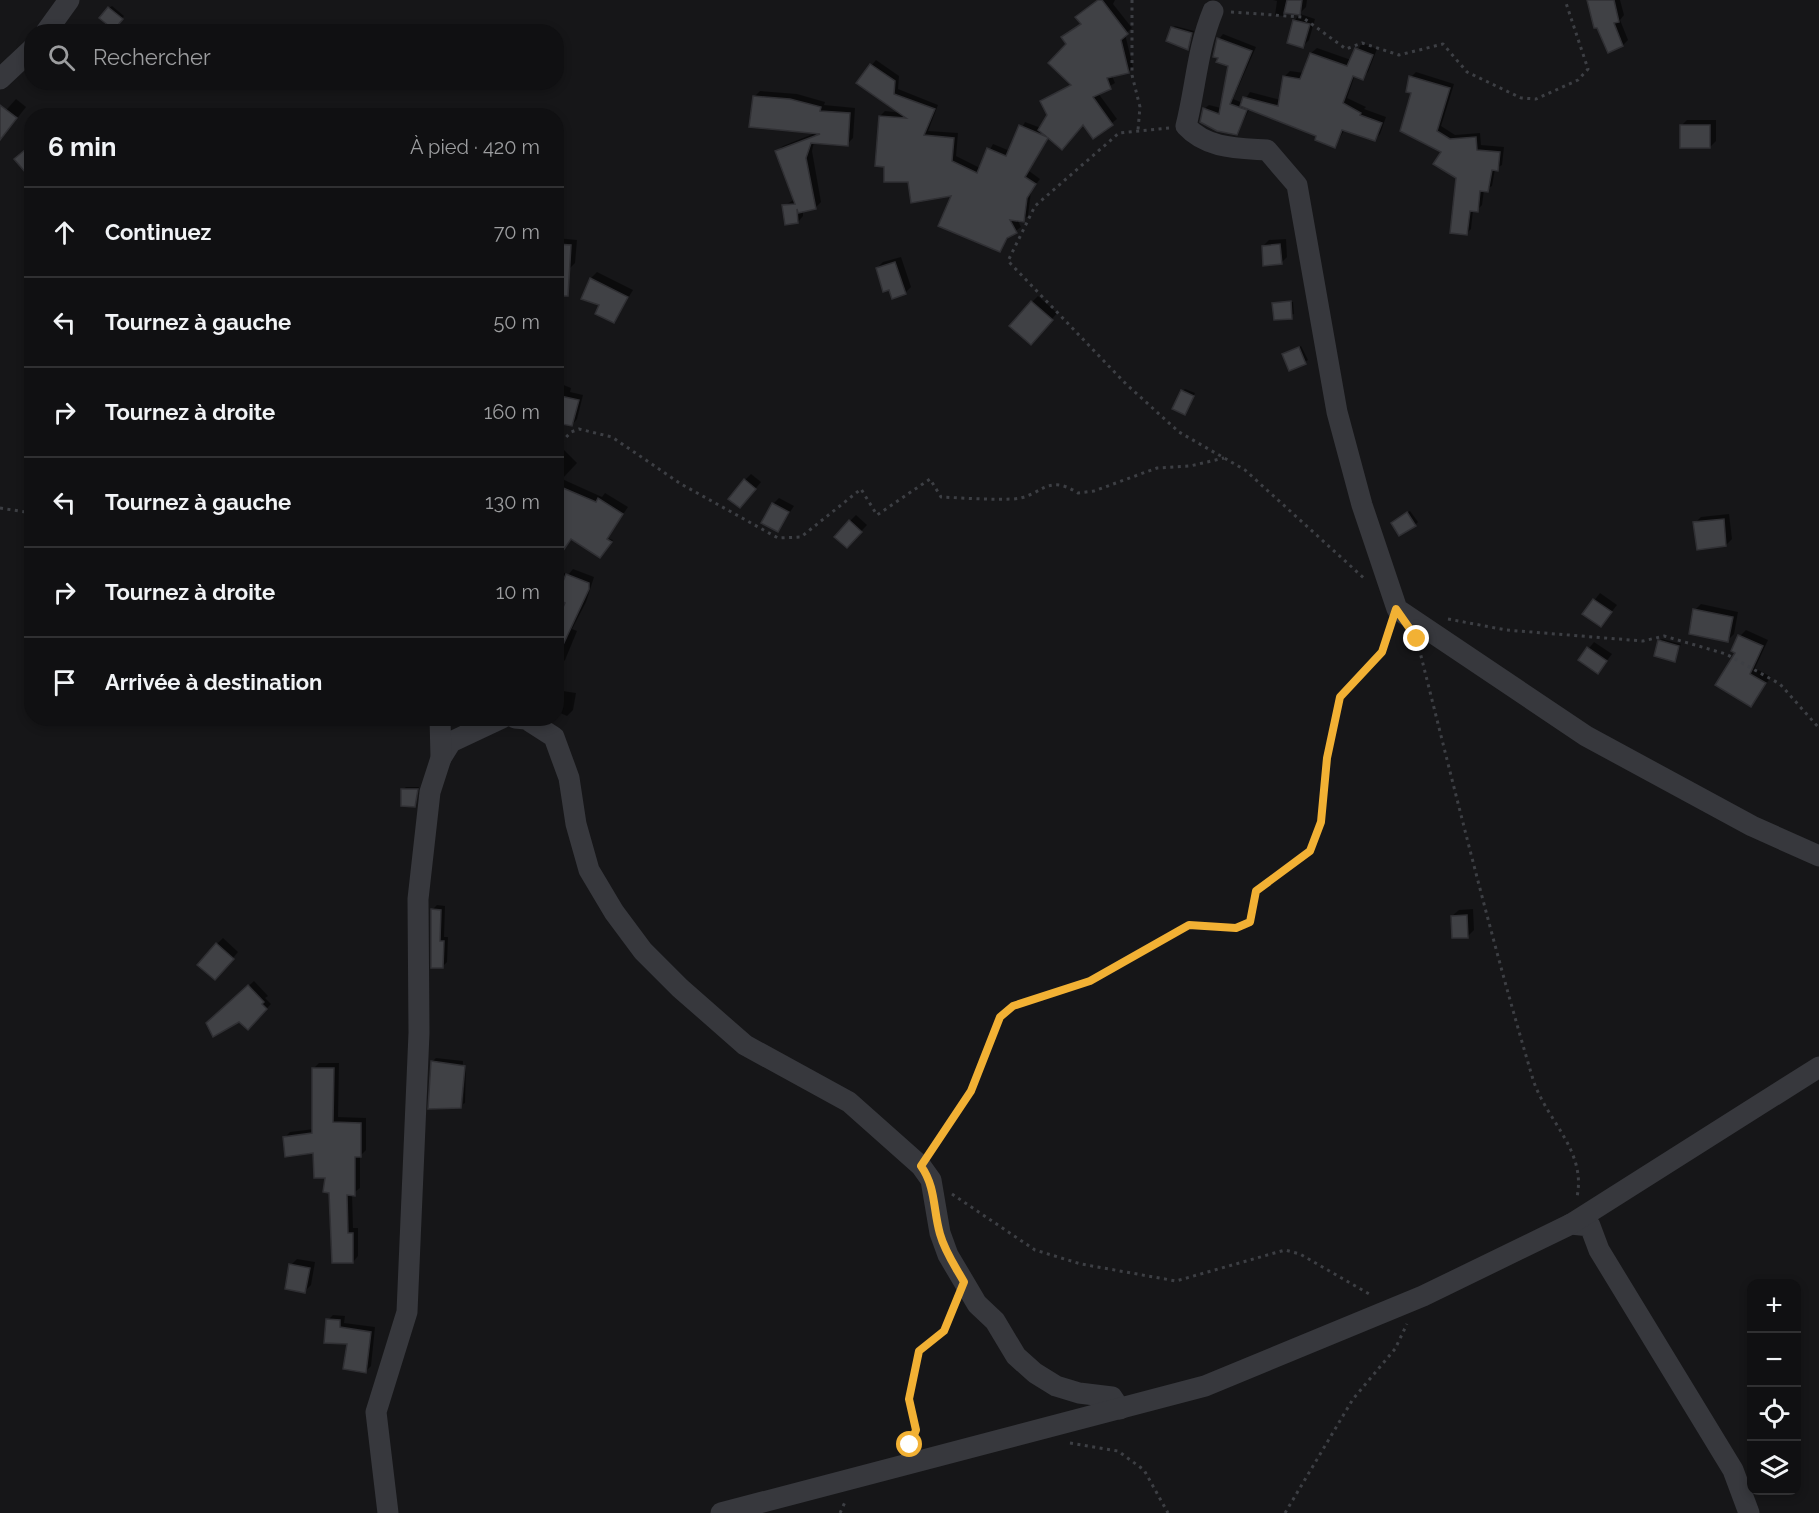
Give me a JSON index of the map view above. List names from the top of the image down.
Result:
{
  "page": {
    "search": "Rechercher",
    "heading": ["6 min", "À pied · 420 m"],
    "list": [
      ["Continuez", "70 m"],
      ["Tournez à gauche", "50 m"],
      ["Tournez à droite", "160 m"],
      ["Tournez à gauche", "130 m"],
      ["Tournez à droite", "10 m"],
      "Arrivée à destination"
    ],
    "map_buttons": ["+", "−"]
  }
}
